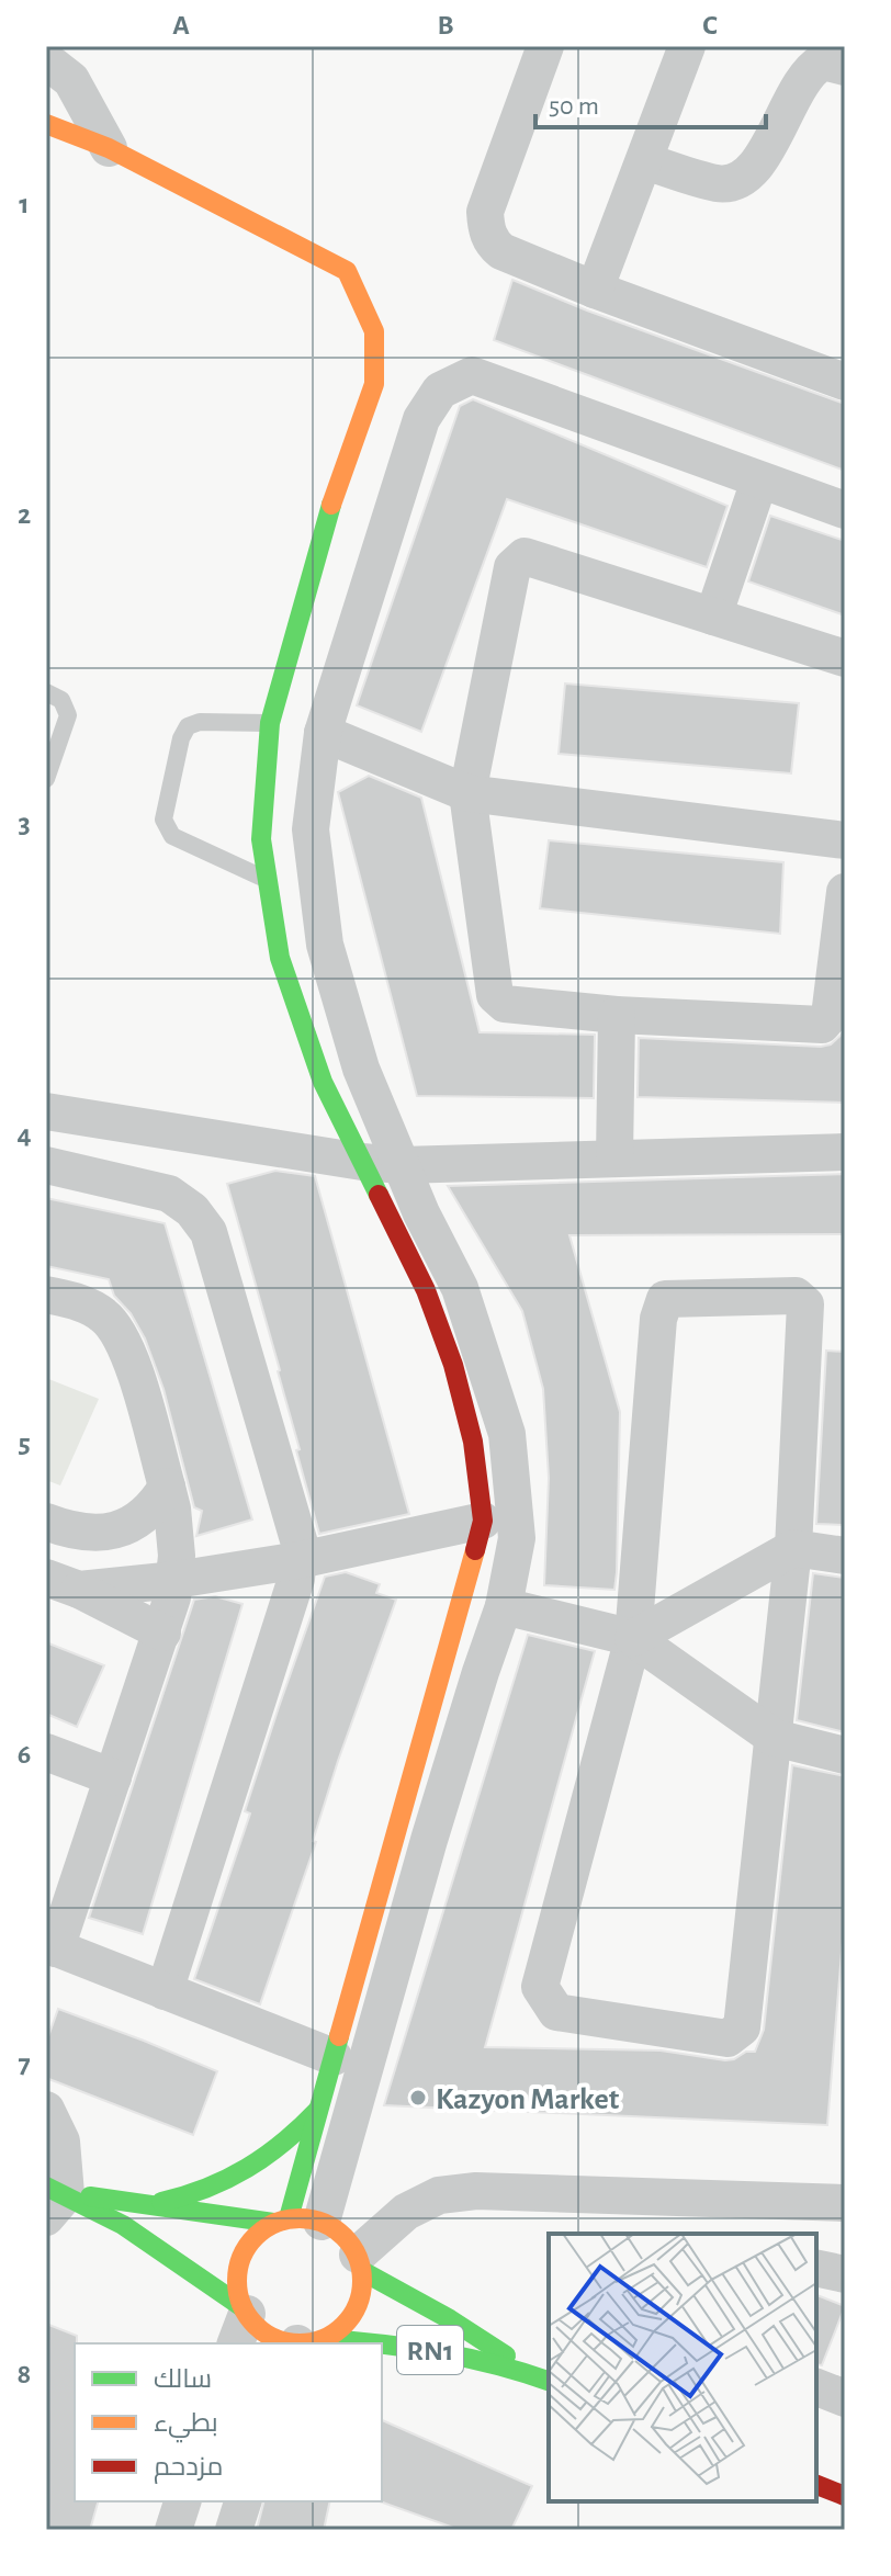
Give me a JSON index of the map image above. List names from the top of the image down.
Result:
{
  "streets": {
    "street": ["RN1"]
  },
  "places": ["Kazyon Market"],
  "legend": ["سالك", "بطيء", "مزدحم"],
  "scale_bar": "50 m",
  "grid": {
    "columns": ["A", "B", "C"],
    "rows": [
      "1",
      "2",
      "3",
      "4",
      "5",
      "6",
      "7",
      "8"
    ]
  }
}
